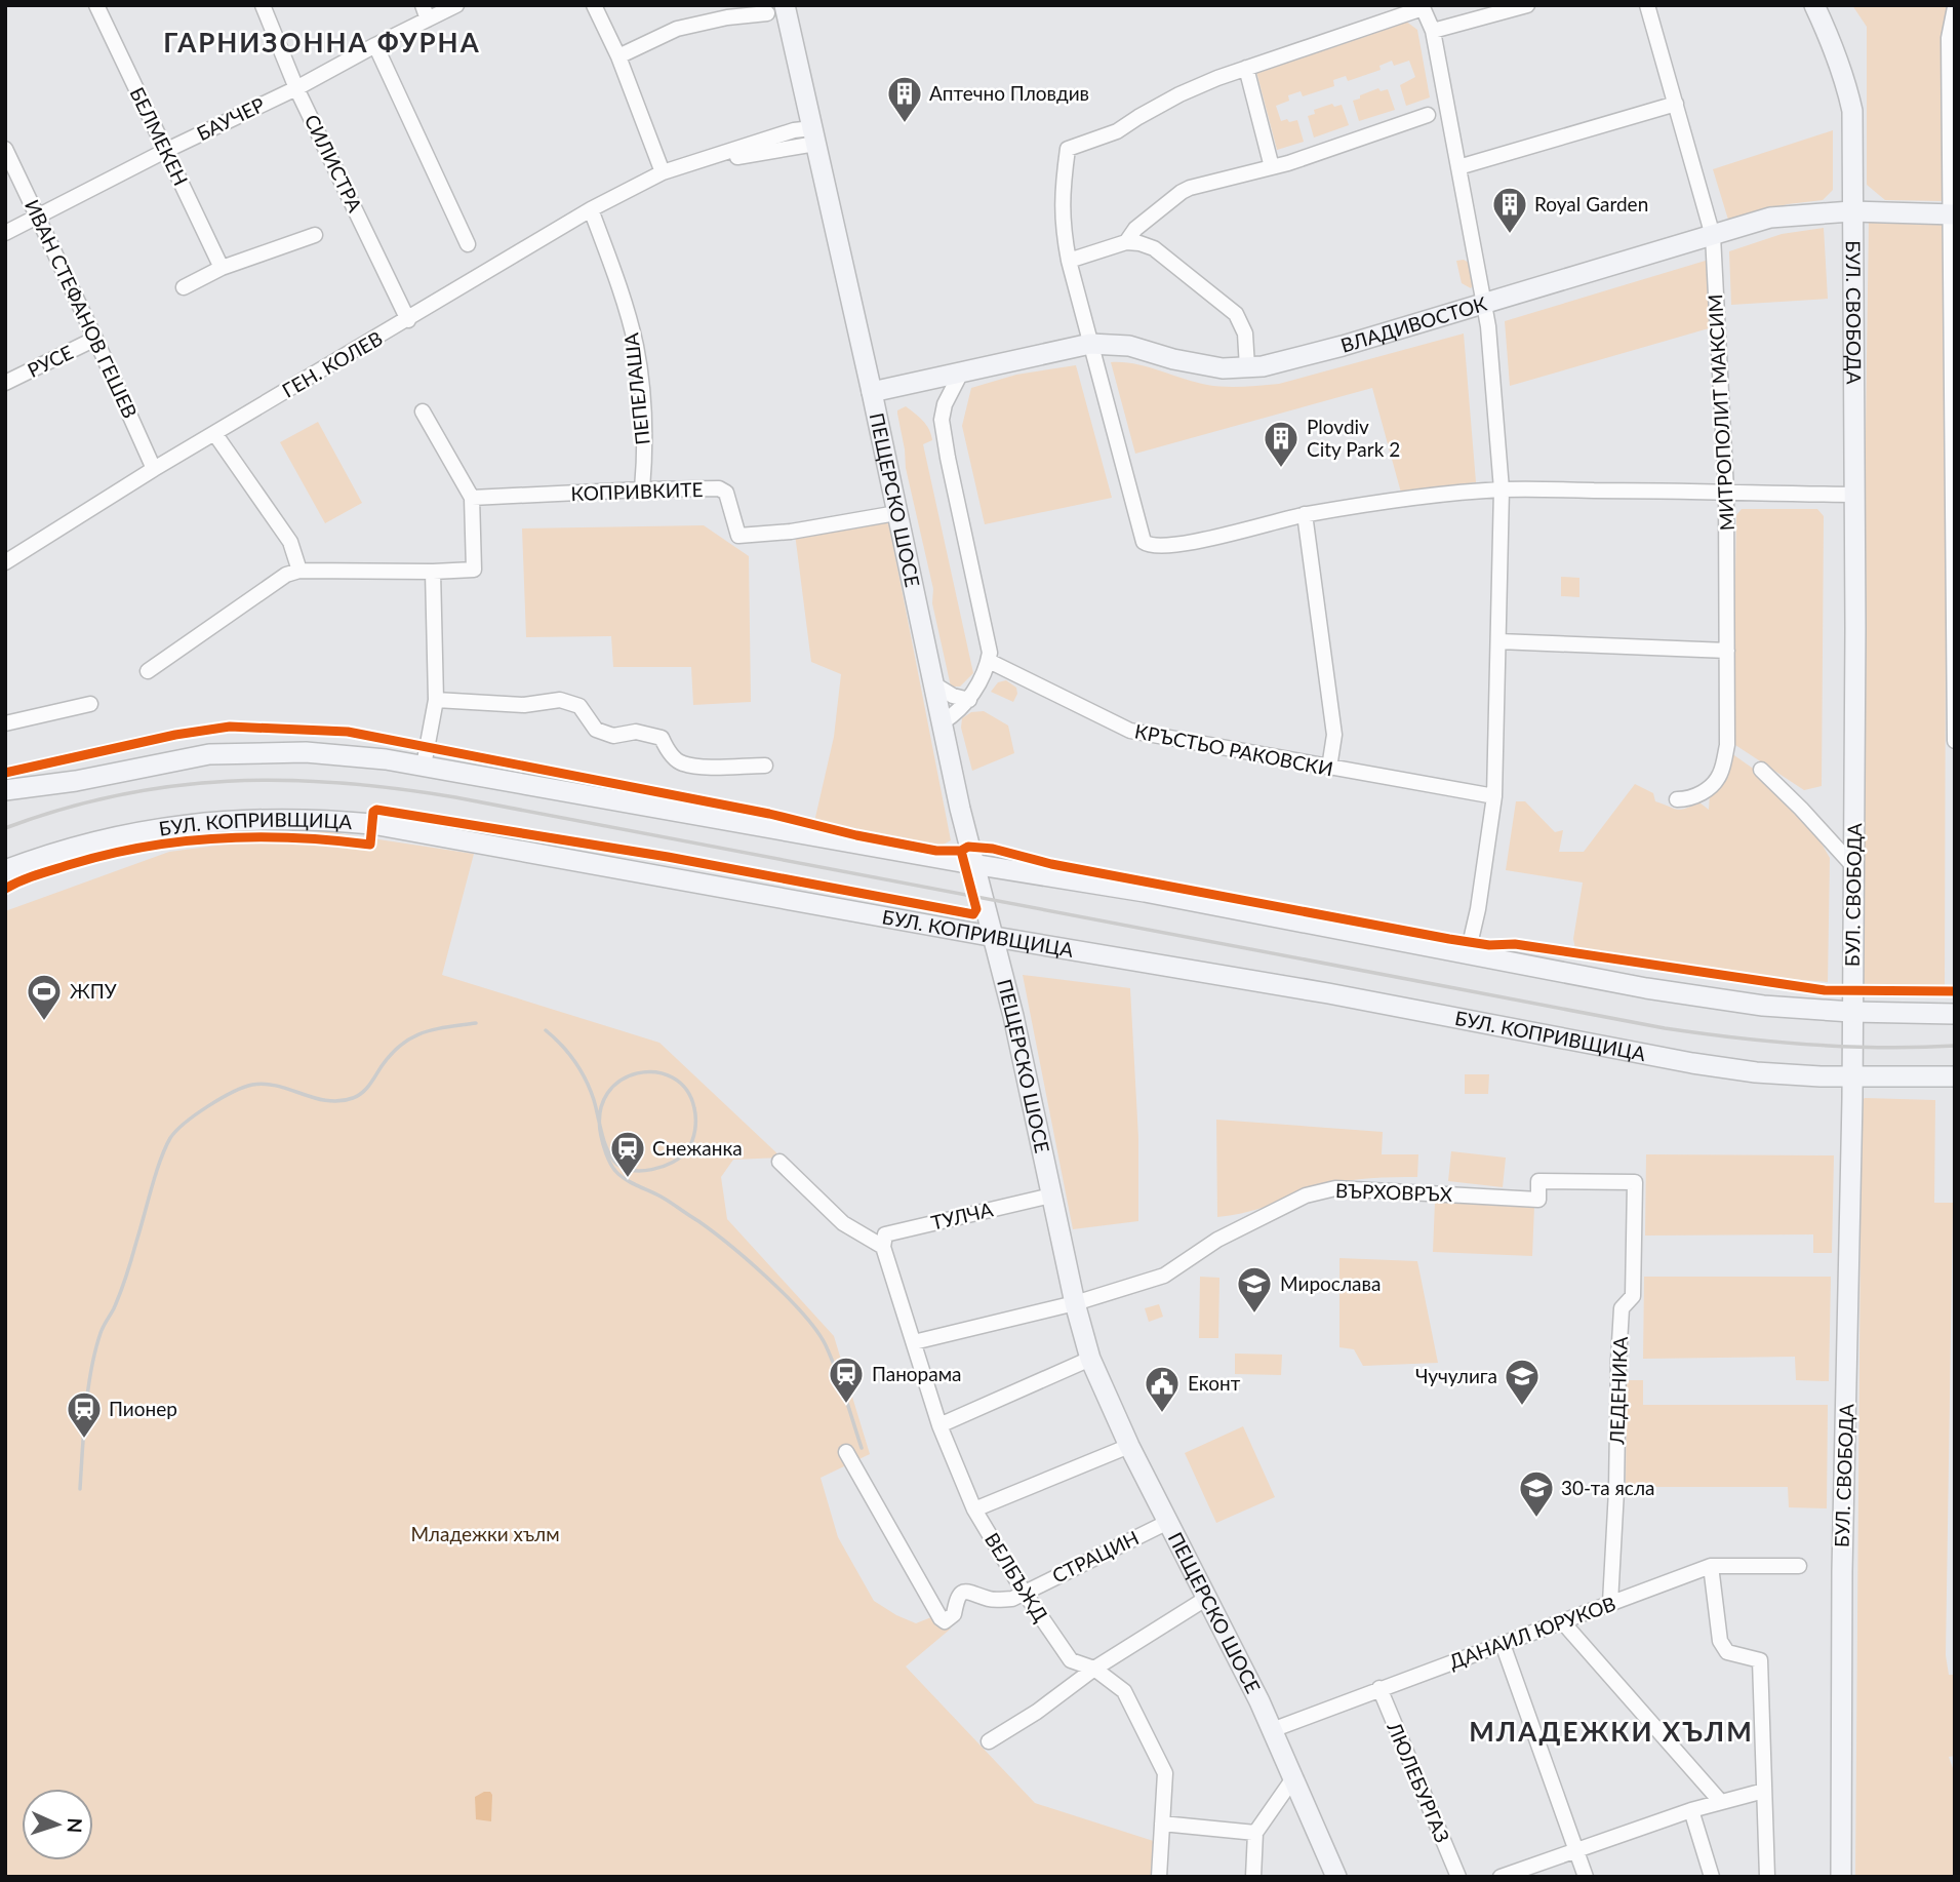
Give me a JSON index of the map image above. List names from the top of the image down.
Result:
{
  "streets": {
    "main road": [
      "БУЛ. СВОБОДА",
      "ВЛАДИВОСТОК",
      "ПЕЩЕРСКО ШОСЕ",
      "БУЛ. КОПРИВЩИЦА"
    ],
    "street": [
      "БАУЧЕР",
      "БЕЛМЕКЕН",
      "СИЛИСТРА",
      "ИВАН СТЕФАНОВ ГЕШЕВ",
      "РУСЕ",
      "ГЕН. КОЛЕВ",
      "ПЕПЕЛАША",
      "МИТРОПОЛИТ МАКСИМ",
      "КОПРИВКИТЕ",
      "КРЪСТЬО РАКОВСКИ",
      "ВЪРХОВРЪХ",
      "ТУЛЧА",
      "ЛЕДЕНИКА",
      "СТРАЦИН",
      "ВЕЛБЪЖД",
      "ДАНАИЛ ЮРУКОВ",
      "ЛЮЛЕБУРГАЗ"
    ]
  },
  "crossings": [
    ["БАУЧЕР", "БЕЛМЕКЕН"],
    ["БАУЧЕР", "СИЛИСТРА"],
    ["БАУЧЕР", "ИВАН СТЕФАНОВ ГЕШЕВ"],
    ["СИЛИСТРА", "ГЕН. КОЛЕВ"],
    ["ИВАН СТЕФАНОВ ГЕШЕВ", "РУСЕ"],
    ["ИВАН СТЕФАНОВ ГЕШЕВ", "ГЕН. КОЛЕВ"],
    ["БУЛ. СВОБОДА", "ВЛАДИВОСТОК"],
    ["БУЛ. СВОБОДА", "БУЛ. КОПРИВЩИЦА"],
    ["ВЛАДИВОСТОК", "МИТРОПОЛИТ МАКСИМ"],
    ["ВЛАДИВОСТОК", "ПЕЩЕРСКО ШОСЕ"],
    ["ГЕН. КОЛЕВ", "ПЕПЕЛАША"],
    ["ГЕН. КОЛЕВ", "ПЕЩЕРСКО ШОСЕ"],
    ["ПЕПЕЛАША", "КОПРИВКИТЕ"],
    ["КОПРИВКИТЕ", "ПЕЩЕРСКО ШОСЕ"],
    ["ПЕЩЕРСКО ШОСЕ", "БУЛ. КОПРИВЩИЦА"],
    ["ПЕЩЕРСКО ШОСЕ", "ВЪРХОВРЪХ"],
    ["ПЕЩЕРСКО ШОСЕ", "ТУЛЧА"],
    ["ПЕЩЕРСКО ШОСЕ", "СТРАЦИН"],
    ["ПЕЩЕРСКО ШОСЕ", "ДАНАИЛ ЮРУКОВ"],
    ["ВЪРХОВРЪХ", "ЛЕДЕНИКА"],
    ["ТУЛЧА", "ВЕЛБЪЖД"],
    ["ЛЕДЕНИКА", "ДАНАИЛ ЮРУКОВ"],
    ["СТРАЦИН", "ВЕЛБЪЖД"],
    ["ДАНАИЛ ЮРУКОВ", "ЛЮЛЕБУРГАЗ"]
  ],
  "districts": ["ГАРНИЗОННА ФУРНА", "МЛАДЕЖКИ ХЪЛМ"],
  "parks": ["Младежки хълм"],
  "places": {
    "building": ["Аптечно Пловдив", "Royal Garden", "Plovdiv City Park 2"],
    "sports": ["ЖПУ"],
    "station": ["Снежанка", "Панорама", "Пионер"],
    "school or university": ["Мирослава", "Чучулига", "30-та ясла"],
    "public building": ["Еконт"]
  },
  "north": "right"
}
